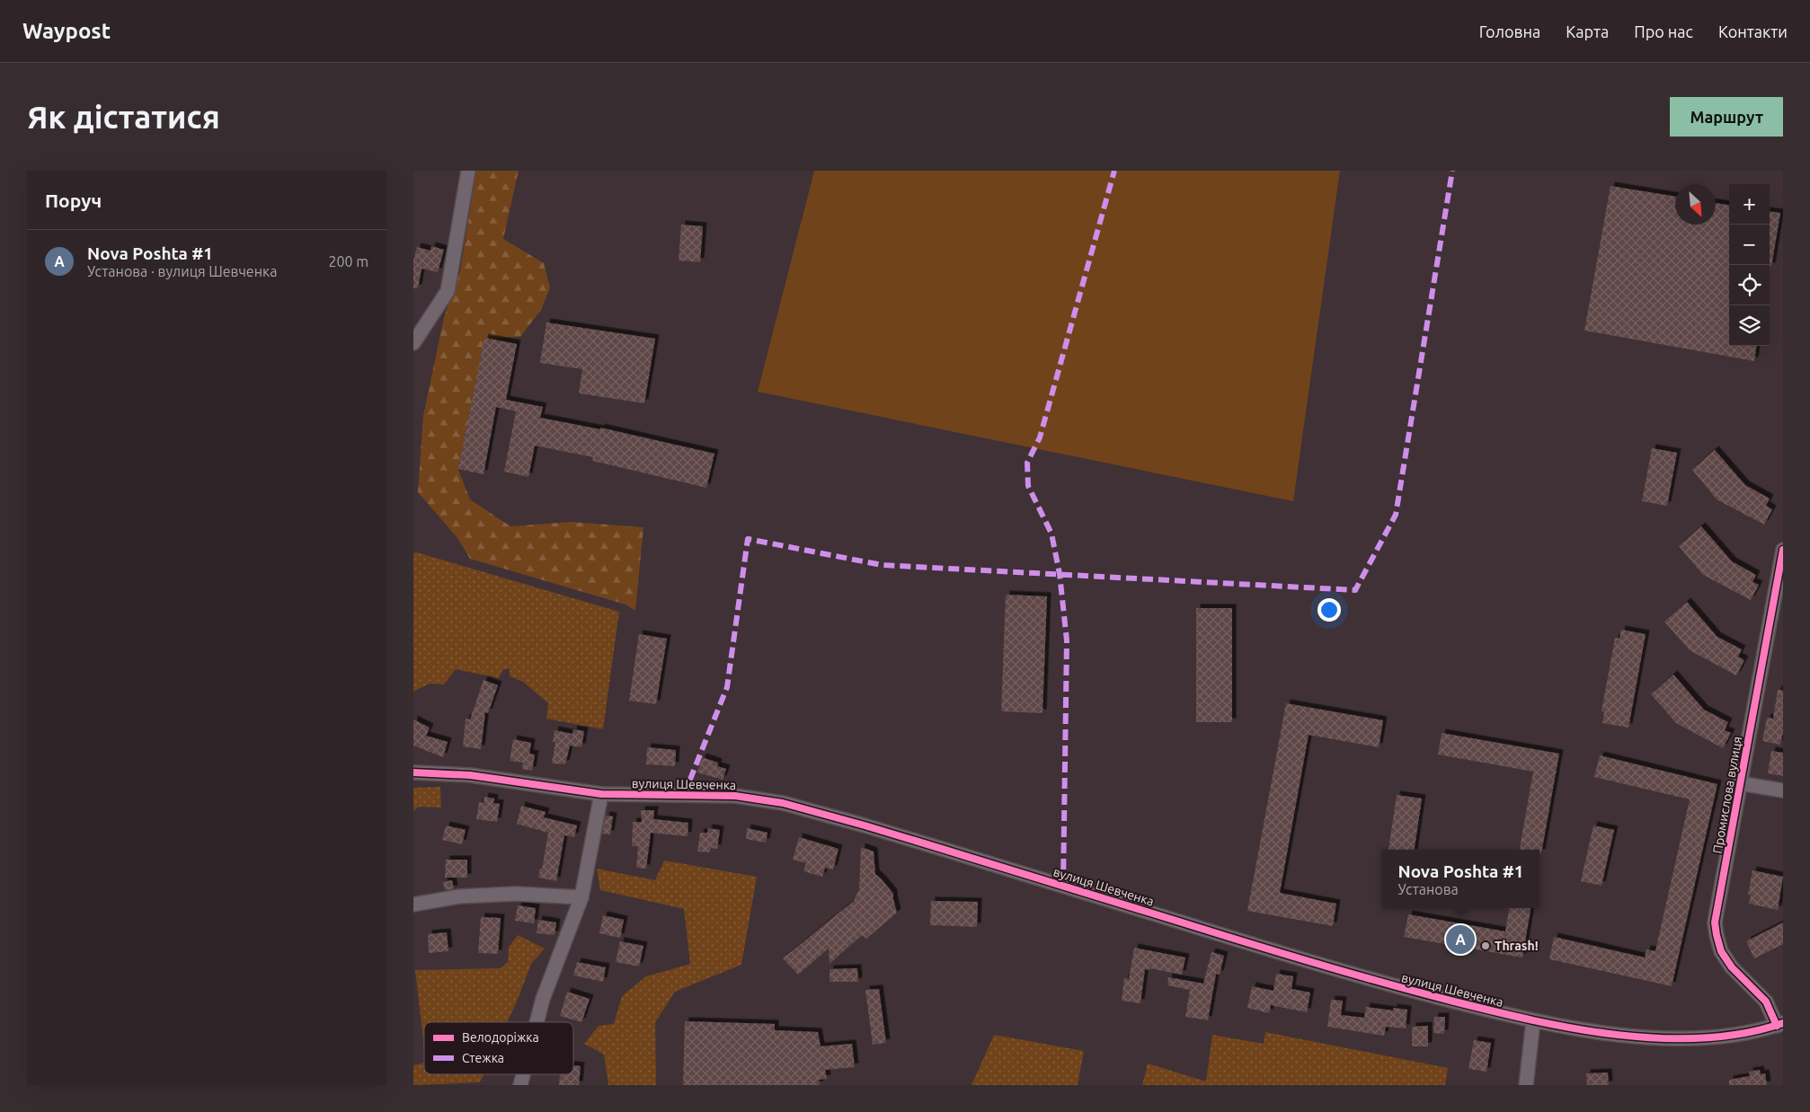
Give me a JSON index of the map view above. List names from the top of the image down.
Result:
{
  "streets": {
    "street": ["вулиця Шевченка", "Промислова вулиця"]
  },
  "crossings": [
    ["вулиця Шевченка", "Промислова вулиця"]
  ],
  "places": ["Thrash!"],
  "legend": ["Велодоріжка", "Стежка"],
  "north": "bottom right",
  "page": {
    "header": "Waypost",
    "nav": [
      "Головна",
      "Карта",
      "Про нас",
      "Контакти"
    ],
    "buttons": "Маршрут",
    "title": "Як дістатися",
    "heading": "Поруч",
    "map_buttons": ["+", "−"],
    "list": [
      {
        "mark": "A",
        "name": "Nova Poshta #1",
        "note": "Установа · вулиця Шевченка",
        "value": "200 m"
      }
    ],
    "popup": ["Nova Poshta #1", "Установа"],
    "pins": "A"
  }
}
